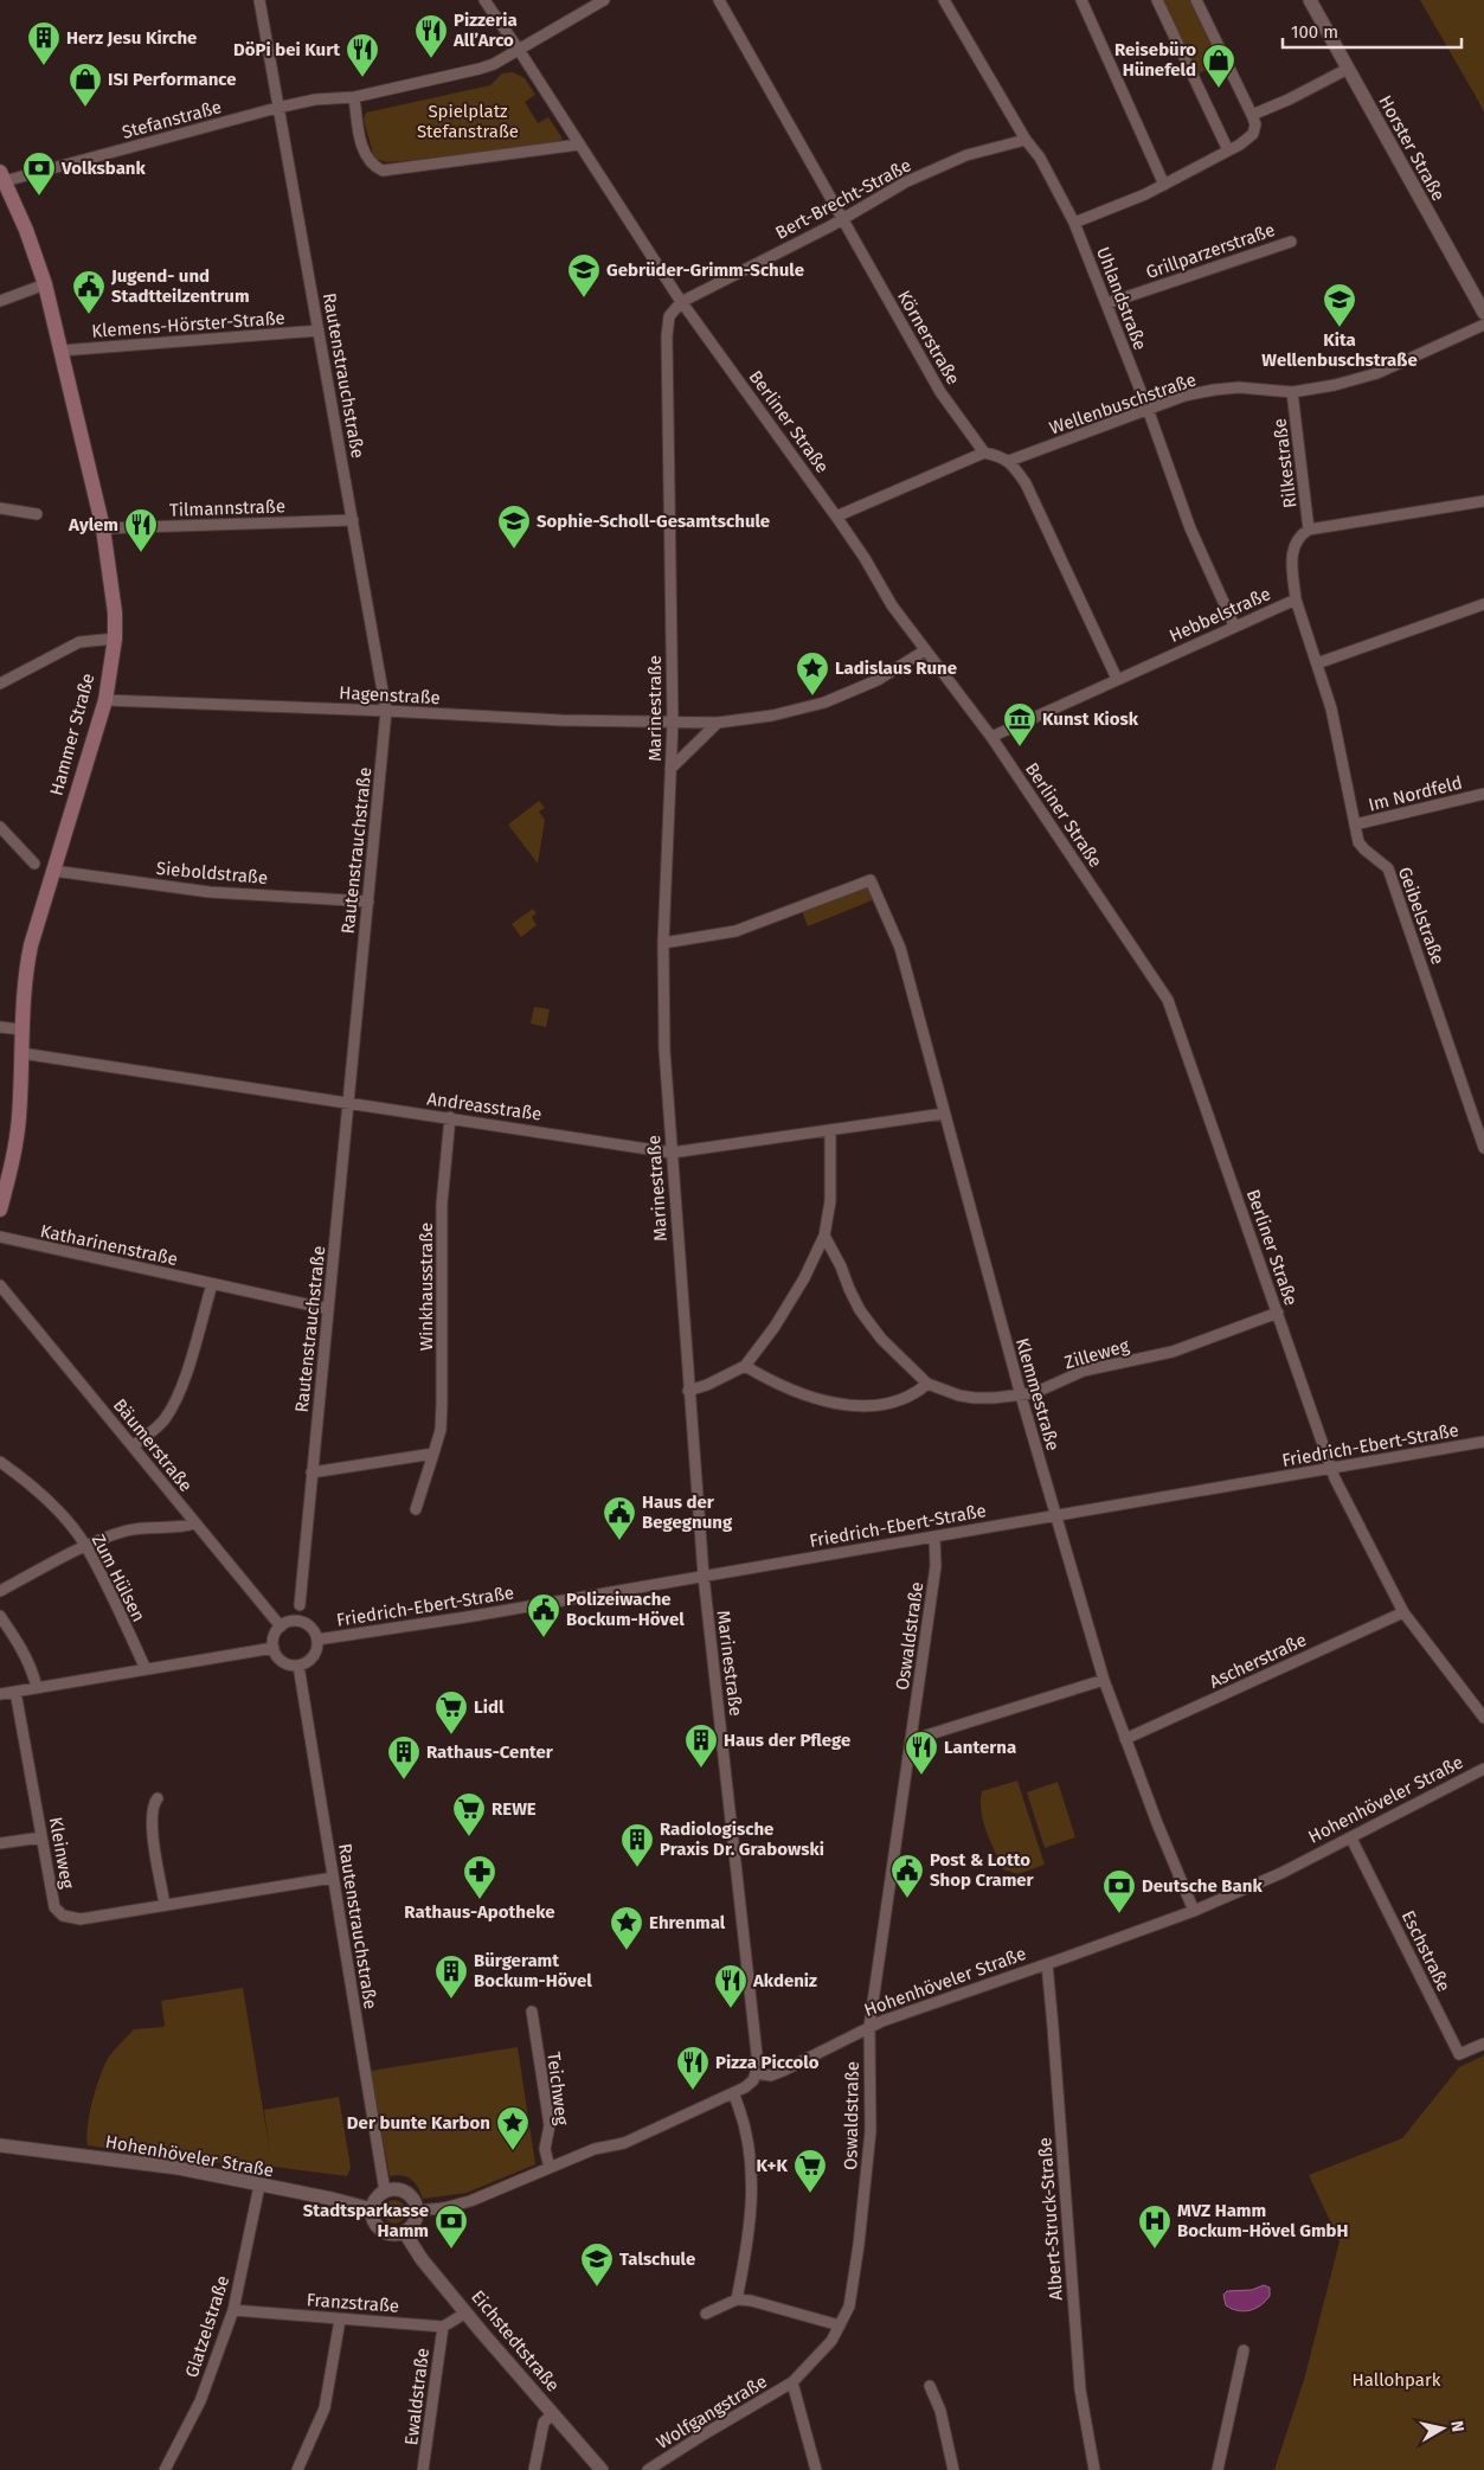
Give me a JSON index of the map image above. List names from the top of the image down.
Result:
{
  "streets": {
    "main road": ["Hammer Straße"],
    "street": [
      "Stefanstraße",
      "Horster Straße",
      "Bert-Brecht-Straße",
      "Grillparzerstraße",
      "Uhlandstraße",
      "Klemens-Hörster-Straße",
      "Körnerstraße",
      "Rautenstrauchstraße",
      "Wellenbuschstraße",
      "Berliner Straße",
      "Rilkestraße",
      "Tilmannstraße",
      "Hebbelstraße",
      "Hagenstraße",
      "Marinestraße",
      "Im Nordfeld",
      "Sieboldstraße",
      "Geibelstraße",
      "Andreasstraße",
      "Katharinenstraße",
      "Winkhausstraße",
      "Zilleweg",
      "Klemmestraße",
      "Bäumerstraße",
      "Friedrich-Ebert-Straße",
      "Zum Hülsen",
      "Oswaldstraße",
      "Ascherstraße",
      "Hohenhöveler Straße",
      "Kleinweg",
      "Eschstraße",
      "Teichweg",
      "Albert-Struck-Straße",
      "Franzstraße",
      "Glatzelstraße",
      "Eichstedtstraße",
      "Ewaldstraße",
      "Wolfgangstraße"
    ]
  },
  "crossings": [
    ["Stefanstraße", "Rautenstrauchstraße"],
    ["Stefanstraße", "Berliner Straße"],
    ["Stefanstraße", "Hammer Straße"],
    ["Bert-Brecht-Straße", "Uhlandstraße"],
    ["Bert-Brecht-Straße", "Körnerstraße"],
    ["Bert-Brecht-Straße", "Berliner Straße"],
    ["Bert-Brecht-Straße", "Marinestraße"],
    ["Grillparzerstraße", "Uhlandstraße"],
    ["Uhlandstraße", "Wellenbuschstraße"],
    ["Uhlandstraße", "Hebbelstraße"],
    ["Klemens-Hörster-Straße", "Rautenstrauchstraße"],
    ["Klemens-Hörster-Straße", "Hammer Straße"],
    ["Rautenstrauchstraße", "Tilmannstraße"],
    ["Rautenstrauchstraße", "Hagenstraße"],
    ["Rautenstrauchstraße", "Sieboldstraße"],
    ["Rautenstrauchstraße", "Andreasstraße"],
    ["Rautenstrauchstraße", "Katharinenstraße"],
    ["Rautenstrauchstraße", "Bäumerstraße"],
    ["Rautenstrauchstraße", "Friedrich-Ebert-Straße"],
    ["Rautenstrauchstraße", "Hohenhöveler Straße"],
    ["Rautenstrauchstraße", "Kleinweg"],
    ["Rautenstrauchstraße", "Eichstedtstraße"],
    ["Wellenbuschstraße", "Rilkestraße"],
    ["Berliner Straße", "Hebbelstraße"],
    ["Berliner Straße", "Marinestraße"],
    ["Berliner Straße", "Zilleweg"],
    ["Berliner Straße", "Friedrich-Ebert-Straße"],
    ["Berliner Straße", "Ascherstraße"],
    ["Rilkestraße", "Hebbelstraße"],
    ["Tilmannstraße", "Hammer Straße"],
    ["Hebbelstraße", "Geibelstraße"],
    ["Hagenstraße", "Marinestraße"],
    ["Hagenstraße", "Hammer Straße"],
    ["Marinestraße", "Andreasstraße"],
    ["Marinestraße", "Klemmestraße"],
    ["Marinestraße", "Friedrich-Ebert-Straße"],
    ["Marinestraße", "Hohenhöveler Straße"],
    ["Hammer Straße", "Sieboldstraße"],
    ["Hammer Straße", "Andreasstraße"],
    ["Im Nordfeld", "Geibelstraße"],
    ["Andreasstraße", "Winkhausstraße"],
    ["Andreasstraße", "Klemmestraße"],
    ["Zilleweg", "Klemmestraße"],
    ["Klemmestraße", "Friedrich-Ebert-Straße"],
    ["Klemmestraße", "Ascherstraße"],
    ["Klemmestraße", "Hohenhöveler Straße"],
    ["Bäumerstraße", "Friedrich-Ebert-Straße"],
    ["Friedrich-Ebert-Straße", "Oswaldstraße"],
    ["Oswaldstraße", "Hohenhöveler Straße"],
    ["Oswaldstraße", "Wolfgangstraße"],
    ["Hohenhöveler Straße", "Eschstraße"],
    ["Hohenhöveler Straße", "Albert-Struck-Straße"],
    ["Hohenhöveler Straße", "Glatzelstraße"],
    ["Hohenhöveler Straße", "Eichstedtstraße"],
    ["Franzstraße", "Glatzelstraße"],
    ["Franzstraße", "Ewaldstraße"]
  ],
  "parks": ["Spielplatz Stefanstraße", "Hallohpark"],
  "places": {
    "restaurant": [
      "Pizzeria All’Arco",
      "DöPi bei Kurt",
      "Aylem",
      "Lanterna",
      "Akdeniz",
      "Pizza Piccolo"
    ],
    "building": [
      "Herz Jesu Kirche",
      "Haus der Pflege",
      "Rathaus-Center",
      "Radiologische Praxis Dr. Grabowski",
      "Bürgeramt Bockum-Hövel"
    ],
    "shop": ["Reisebüro Hünefeld", "ISI Performance"],
    "bank": ["Volksbank", "Deutsche Bank", "Stadtsparkasse Hamm"],
    "school or university": [
      "Gebrüder-Grimm-Schule",
      "Kita Wellenbuschstraße",
      "Sophie-Scholl-Gesamtschule",
      "Talschule"
    ],
    "public building": [
      "Jugend- und Stadtteilzentrum",
      "Haus der Begegnung",
      "Polizeiwache Bockum-Hövel",
      "Post & Lotto Shop Cramer"
    ],
    "place": ["Ladislaus Rune", "Ehrenmal", "Der bunte Karbon"],
    "museum": ["Kunst Kiosk"],
    "supermarket": ["Lidl", "REWE", "K+K"],
    "pharmacy": ["Rathaus-Apotheke"],
    "hospital": ["MVZ Hamm Bockum-Hövel GmbH"]
  },
  "scale_bar": "100 m",
  "north": "right"
}
